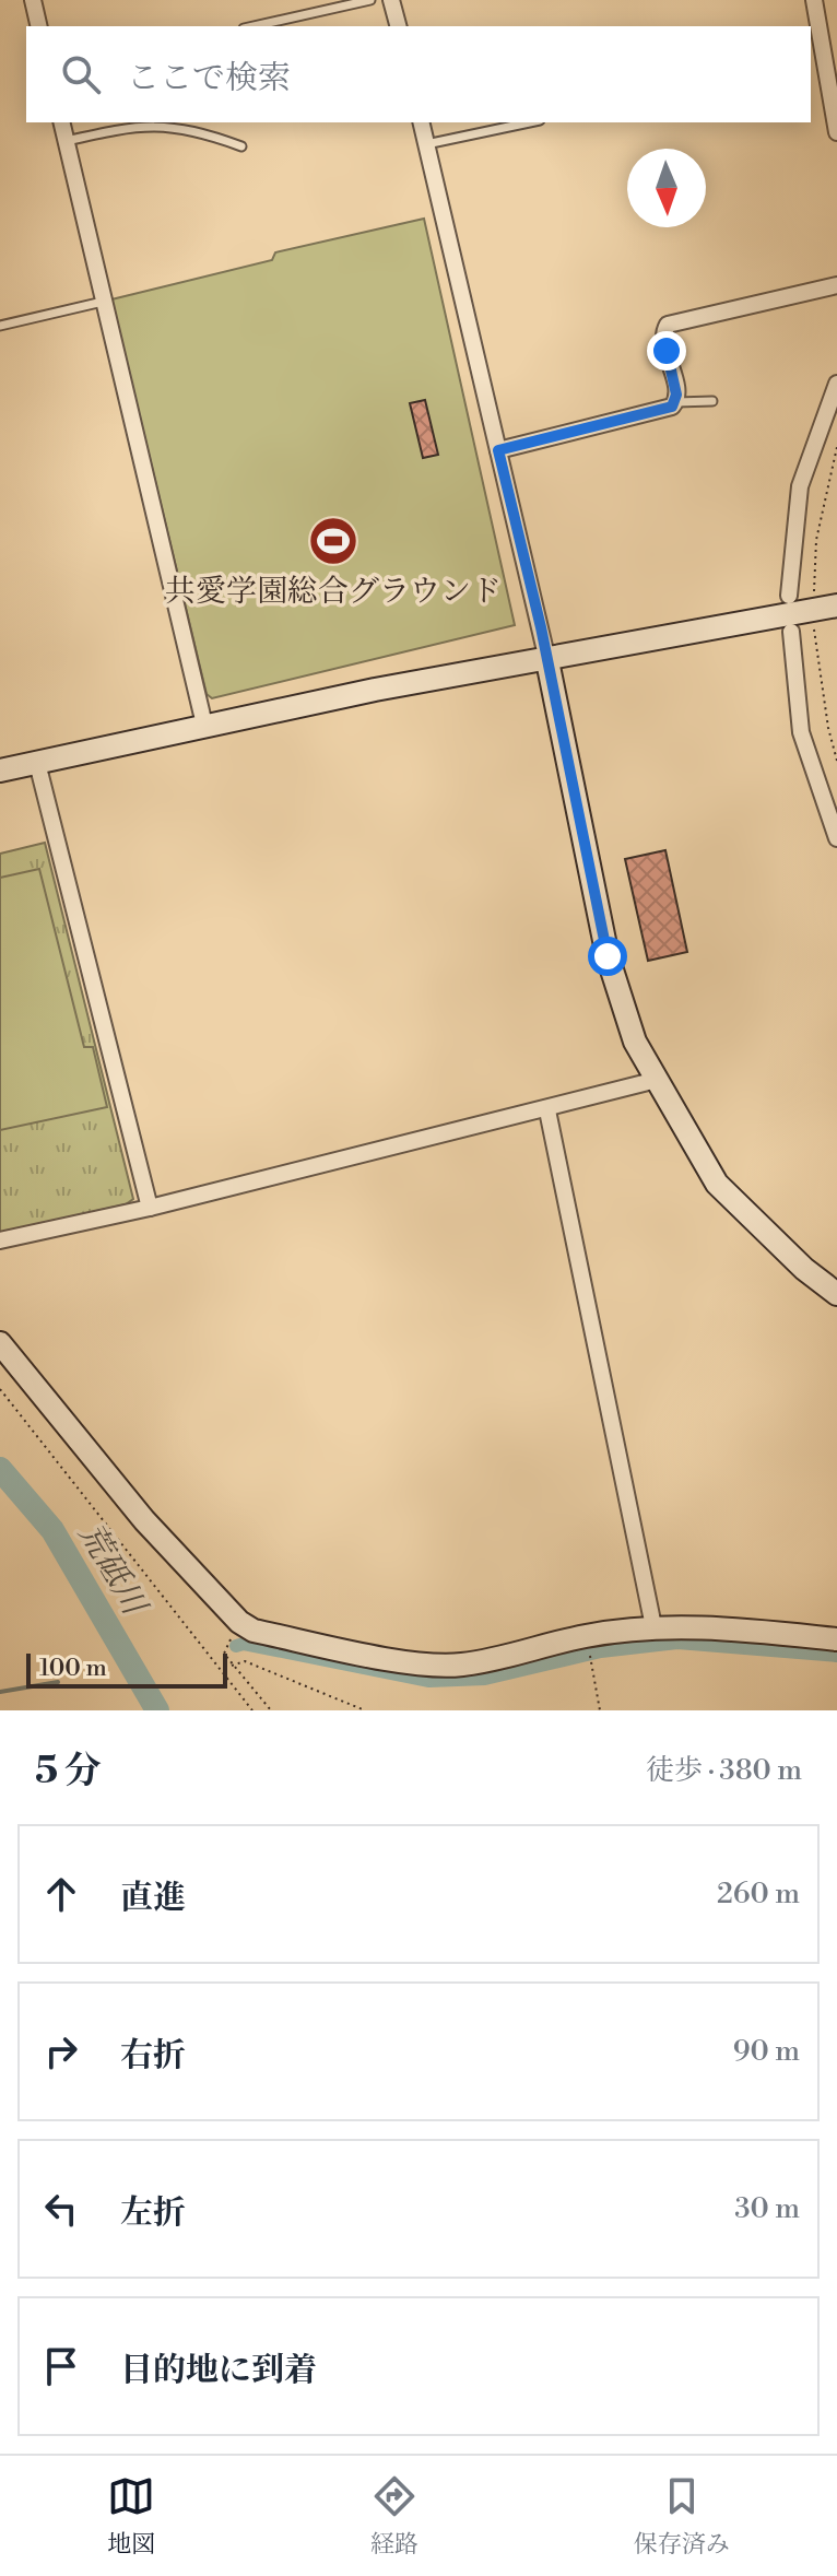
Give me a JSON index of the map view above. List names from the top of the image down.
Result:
{
  "water": ["荒砥川"],
  "places": {
    "sports": ["共愛学園総合グラウンド"]
  },
  "scale_bar": "100 m",
  "north": "bottom",
  "page": {
    "search": "ここで検索",
    "scale": "100 m",
    "heading": ["5 分", "徒歩 · 380 m"],
    "list": [
      ["直進", "260 m"],
      ["右折", "90 m"],
      ["左折", "30 m"],
      "目的地に到着"
    ],
    "nav": ["地図", "経路", "保存済み"]
  }
}
